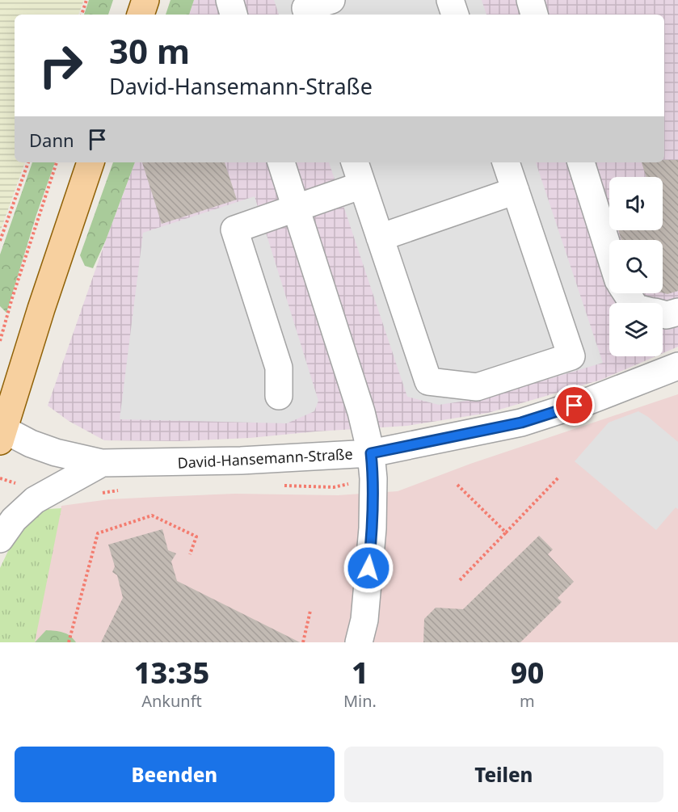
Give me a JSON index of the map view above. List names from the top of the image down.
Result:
{
  "streets": {
    "street": ["David-Hansemann-Straße"]
  },
  "page": {
    "turn": ["30 m", "David-Hansemann-Straße"],
    "then": "Dann",
    "eta": [
      "13:35",
      "Ankunft",
      "1",
      "Min.",
      "90",
      "m"
    ],
    "buttons": ["Beenden", "Teilen"]
  }
}
